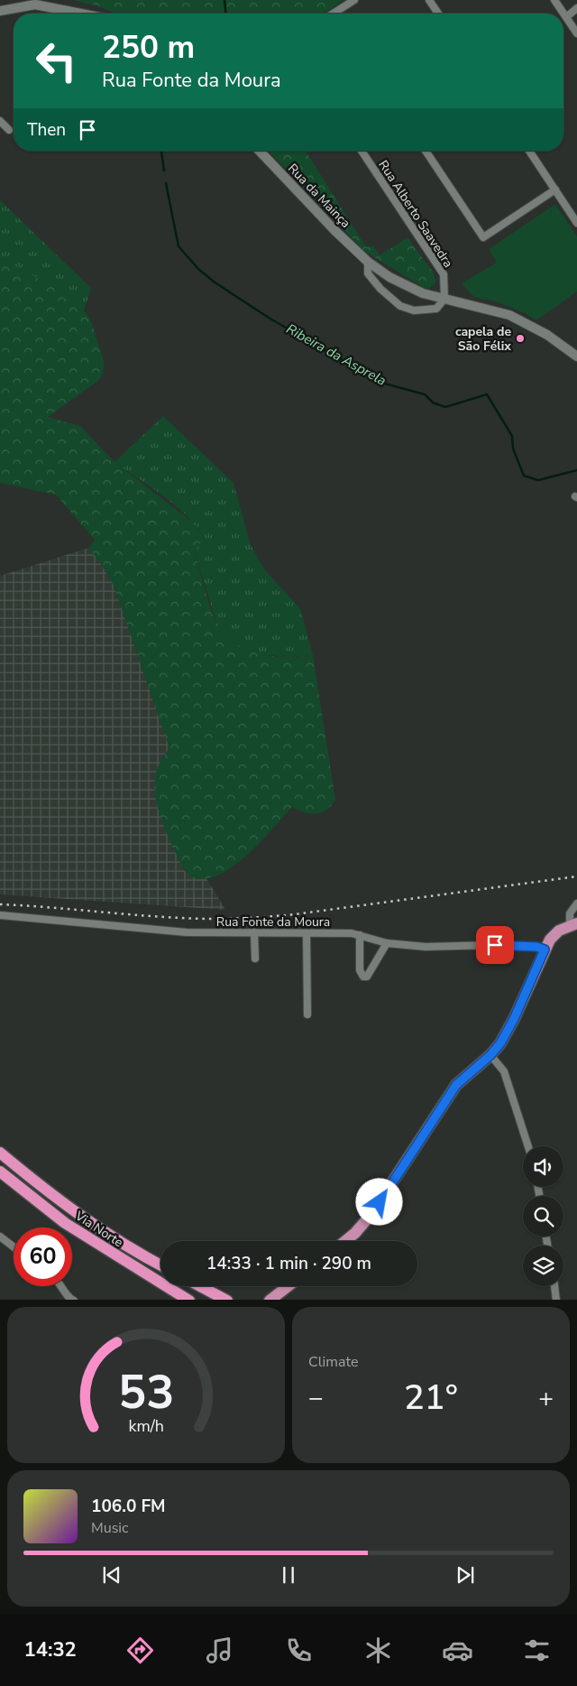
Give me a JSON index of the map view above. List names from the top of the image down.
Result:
{
  "streets": {
    "highway": ["Via Norte"],
    "street": ["Rua da Mainça", "Rua Alberto Saavedra", "Rua Fonte da Moura"]
  },
  "crossings": [
    ["Rua da Mainça", "Rua Alberto Saavedra"]
  ],
  "water": ["Ribeira da Asprela"],
  "places": ["capela de São Félix"],
  "page": {
    "turn": ["250 m", "Rua Fonte da Moura"],
    "then": "Then",
    "limit": "60",
    "trip": "14:33 · 1 min · 290 m",
    "tile": "Climate",
    "heat": ["−", "21°", "+"],
    "song": ["106.0 FM", "Music"],
    "tabs": "14:32",
    "gauge": ["53", "km/h"]
  }
}
